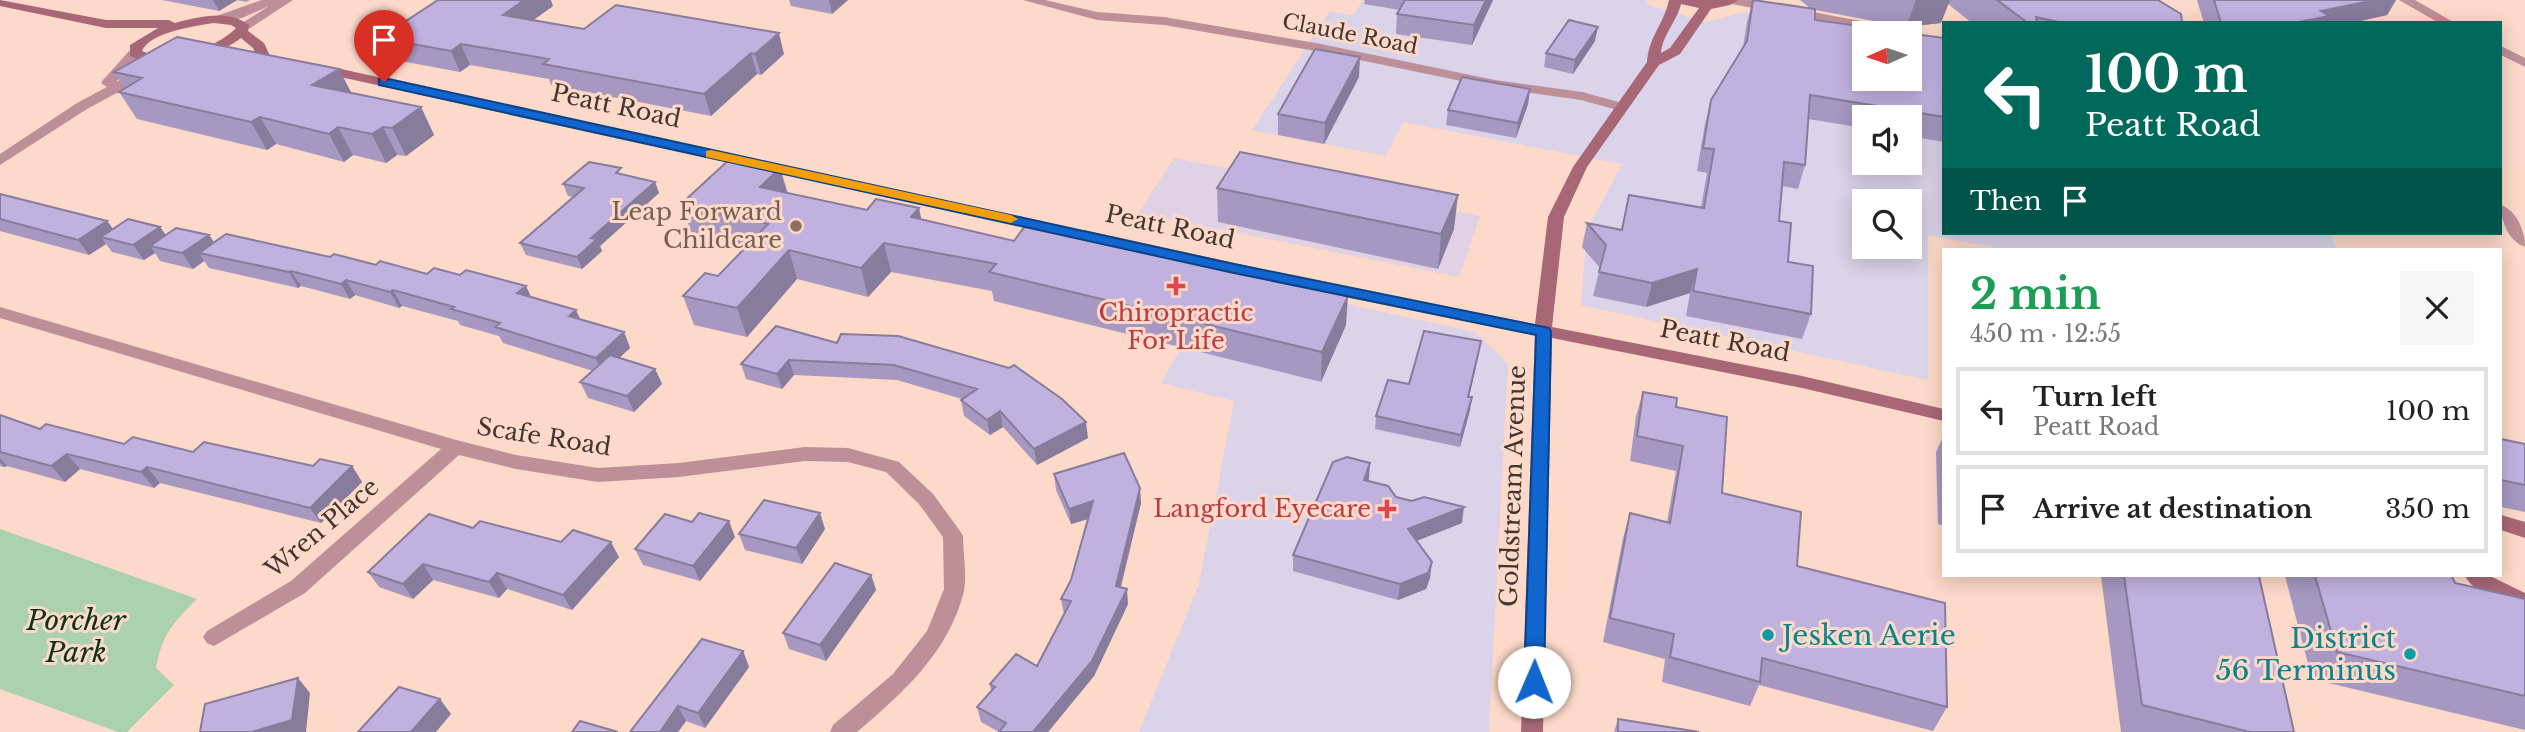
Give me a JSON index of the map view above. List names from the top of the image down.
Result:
{
  "streets": {
    "street": [
      "Claude Road",
      "Peatt Road",
      "Scafe Road",
      "Goldstream Avenue",
      "Wren Place"
    ]
  },
  "crossings": [
    ["Claude Road", "Goldstream Avenue"],
    ["Peatt Road", "Goldstream Avenue"],
    ["Scafe Road", "Wren Place"]
  ],
  "parks": ["Porcher Park"],
  "places": {
    "other": ["Leap Forward Childcare", "Jesken Aerie", "District 56 Terminus"],
    "health": ["Chiropractic For Life", "Langford Eyecare"]
  },
  "north": "left",
  "page": {
    "turn": ["100 m", "Peatt Road"],
    "then": "Then",
    "heading": ["2 min", "450 m · 12:55"],
    "list": [
      {
        "name": "Turn left",
        "note": "Peatt Road",
        "value": "100 m"
      },
      {
        "name": "Arrive at destination",
        "value": "350 m"
      }
    ]
  }
}
